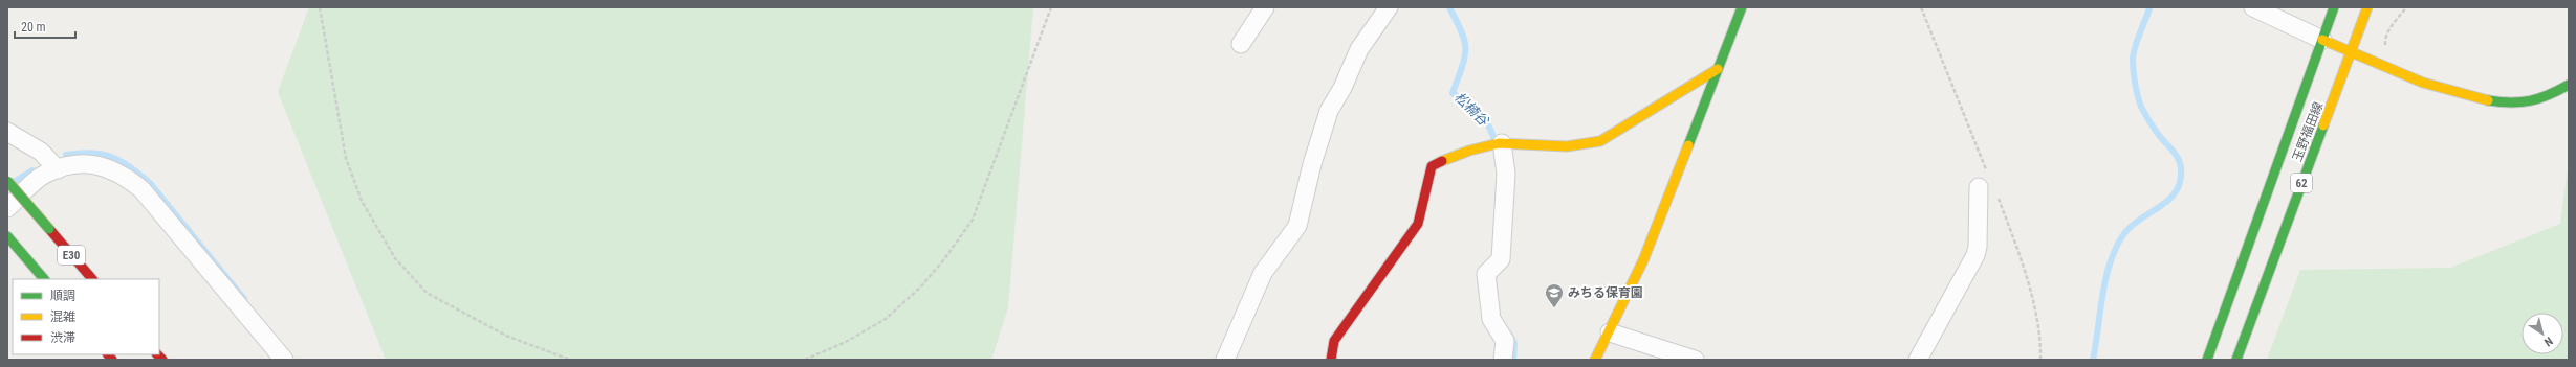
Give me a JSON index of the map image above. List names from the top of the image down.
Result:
{
  "streets": {
    "main road": ["玉野福田線", "62", "E30"]
  },
  "water": ["松楠谷"],
  "places": {
    "school or university": ["みちる保育園"]
  },
  "legend": ["順調", "混雑", "渋滞"],
  "scale_bar": "20 m",
  "north": "bottom right"
}
